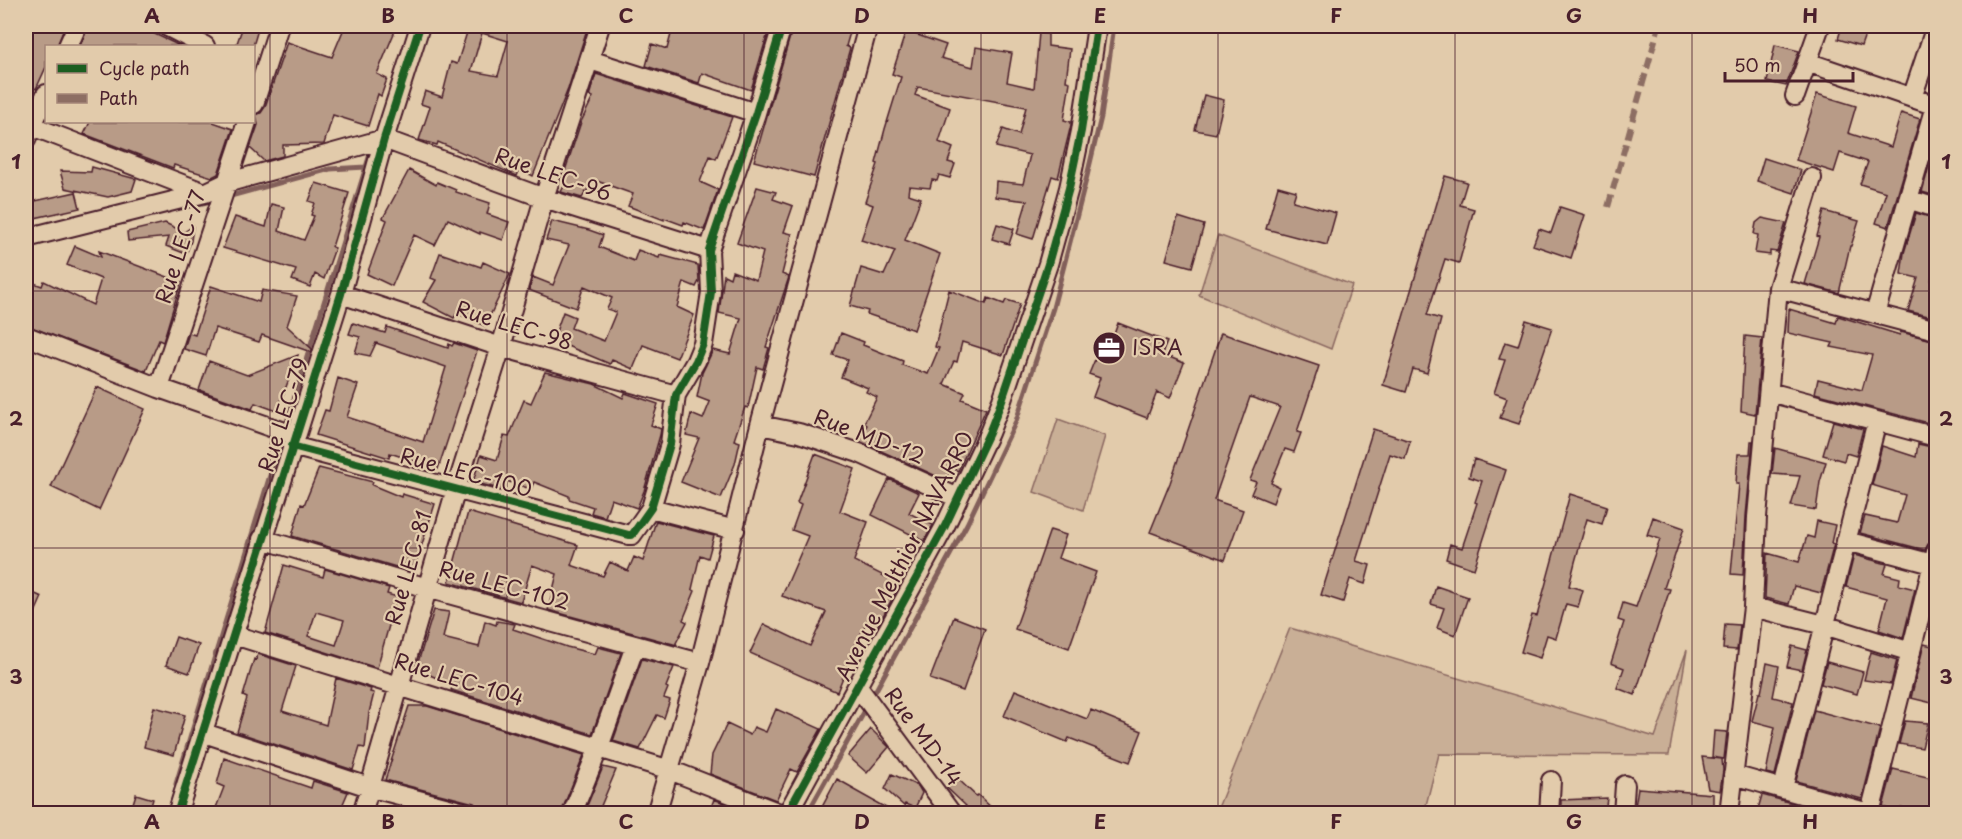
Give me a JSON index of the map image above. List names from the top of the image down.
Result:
{
  "streets": {
    "street": [
      "Rue LEC-96",
      "Rue LEC-77",
      "Rue LEC-98",
      "Rue LEC-79",
      "Rue MD-12",
      "Rue LEC-100",
      "Avenue Melthior NAVARRO",
      "Rue LEC-81",
      "Rue LEC-102",
      "Rue LEC-104",
      "Rue MD-14"
    ]
  },
  "crossings": [
    ["Rue LEC-96", "Rue LEC-79"],
    ["Rue LEC-96", "Rue LEC-81"],
    ["Rue LEC-77", "Rue LEC-100"],
    ["Rue LEC-98", "Rue LEC-79"],
    ["Rue LEC-98", "Rue LEC-81"],
    ["Rue LEC-79", "Rue LEC-100"],
    ["Rue LEC-79", "Rue LEC-102"],
    ["Rue LEC-79", "Rue LEC-104"],
    ["Rue MD-12", "Avenue Melthior NAVARRO"],
    ["Rue LEC-100", "Rue LEC-81"],
    ["Avenue Melthior NAVARRO", "Rue MD-14"],
    ["Rue LEC-81", "Rue LEC-102"],
    ["Rue LEC-81", "Rue LEC-104"]
  ],
  "places": {
    "office": ["ISRA"]
  },
  "legend": ["Cycle path", "Path"],
  "scale_bar": "50 m",
  "grid": {
    "columns": [
      "A",
      "B",
      "C",
      "D",
      "E",
      "F",
      "G",
      "H"
    ],
    "rows": ["1", "2", "3"]
  }
}
